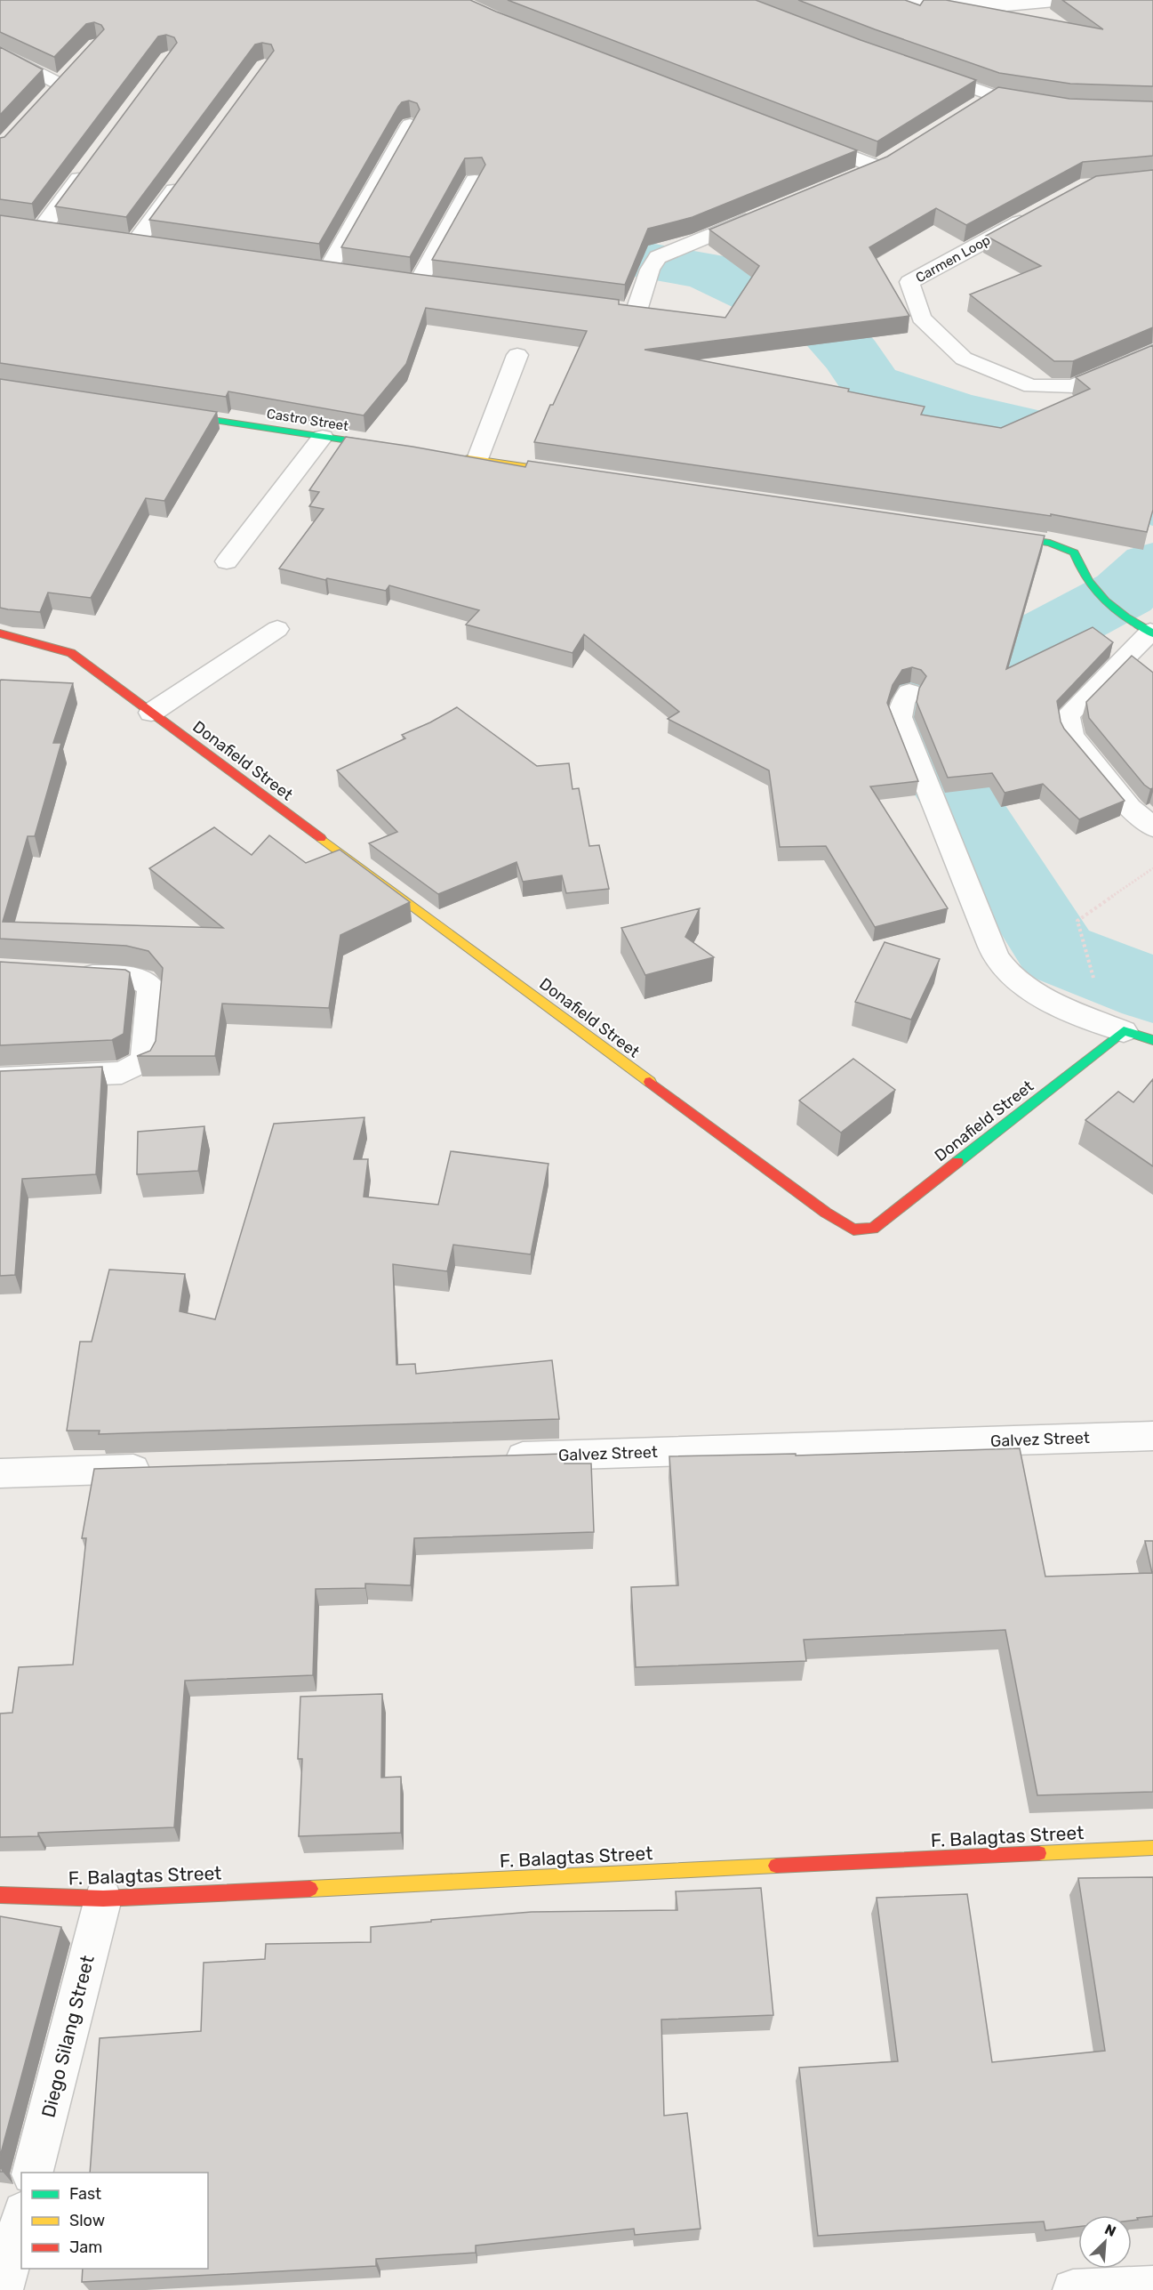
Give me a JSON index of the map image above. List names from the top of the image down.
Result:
{
  "streets": {
    "street": [
      "Carmen Loop",
      "Castro Street",
      "Donafield Street",
      "Galvez Street",
      "F. Balagtas Street",
      "Diego Silang Street"
    ]
  },
  "crossings": [
    ["F. Balagtas Street", "Diego Silang Street"]
  ],
  "legend": ["Fast", "Slow", "Jam"],
  "north": "top right"
}
